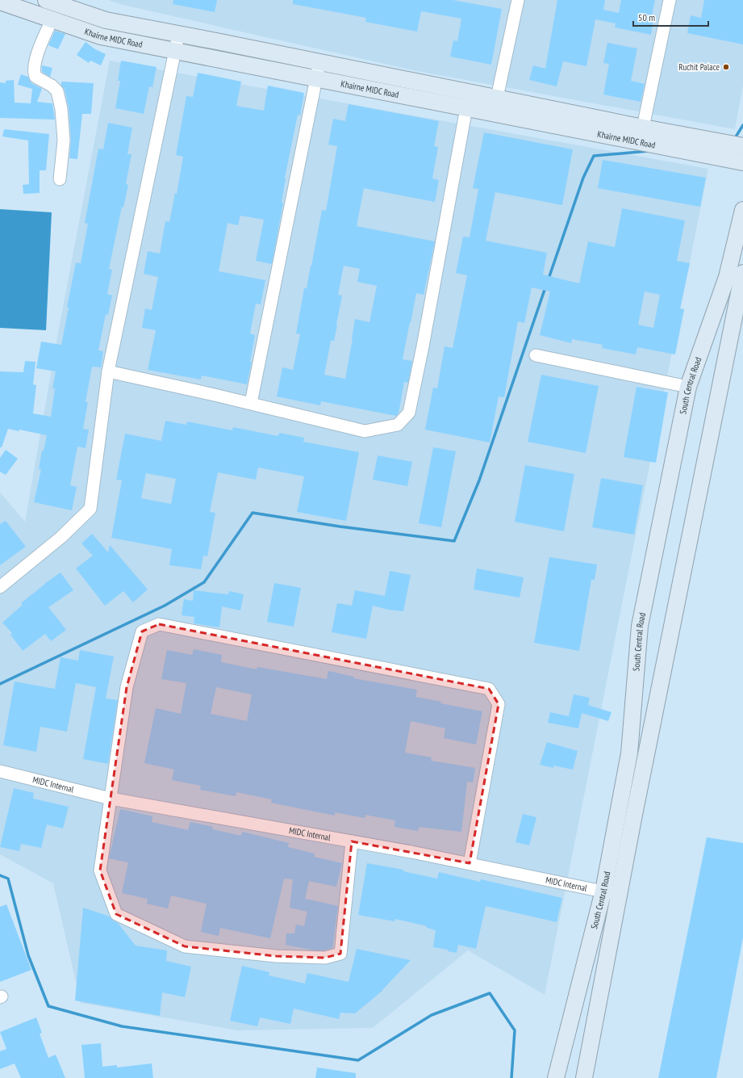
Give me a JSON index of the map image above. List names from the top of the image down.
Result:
{
  "streets": {
    "main road": ["Khairne MIDC Road", "South Central Road"],
    "street": ["MIDC Internal"]
  },
  "crossings": [
    ["South Central Road", "MIDC Internal"]
  ],
  "places": ["Ruchit Palace"],
  "scale_bar": "50 m"
}
